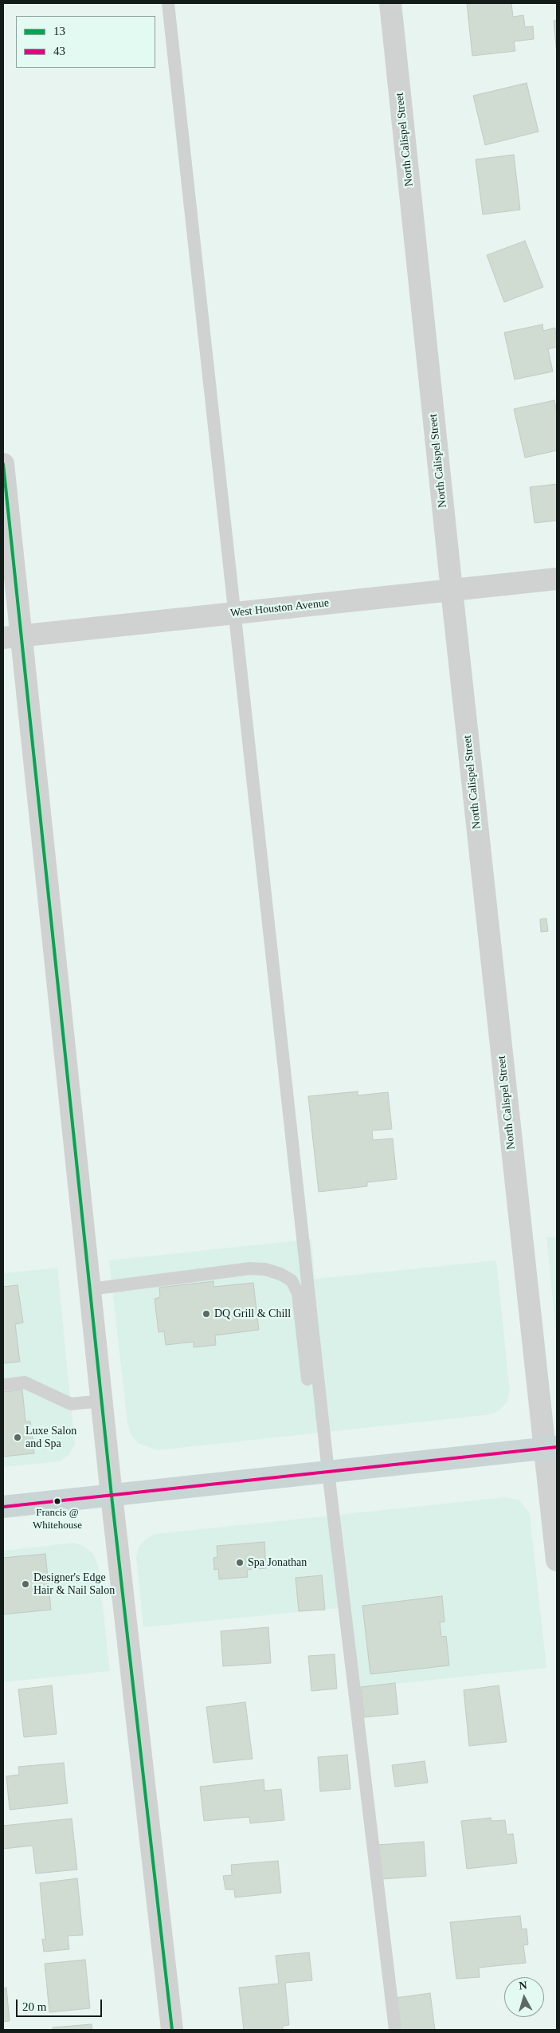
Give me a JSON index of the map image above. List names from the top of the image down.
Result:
{
  "streets": {
    "street": ["North Calispel Street", "West Houston Avenue"]
  },
  "crossings": [
    ["North Calispel Street", "West Houston Avenue"]
  ],
  "places": [
    "DQ Grill & Chill",
    "Luxe Salon and Spa",
    "Francis @ Whitehouse",
    "Spa Jonathan",
    "Designer's Edge Hair & Nail Salon"
  ],
  "lines": ["transit line 13", "transit line 43"],
  "legend": ["13", "43"],
  "scale_bar": "20 m",
  "north": "top"
}
